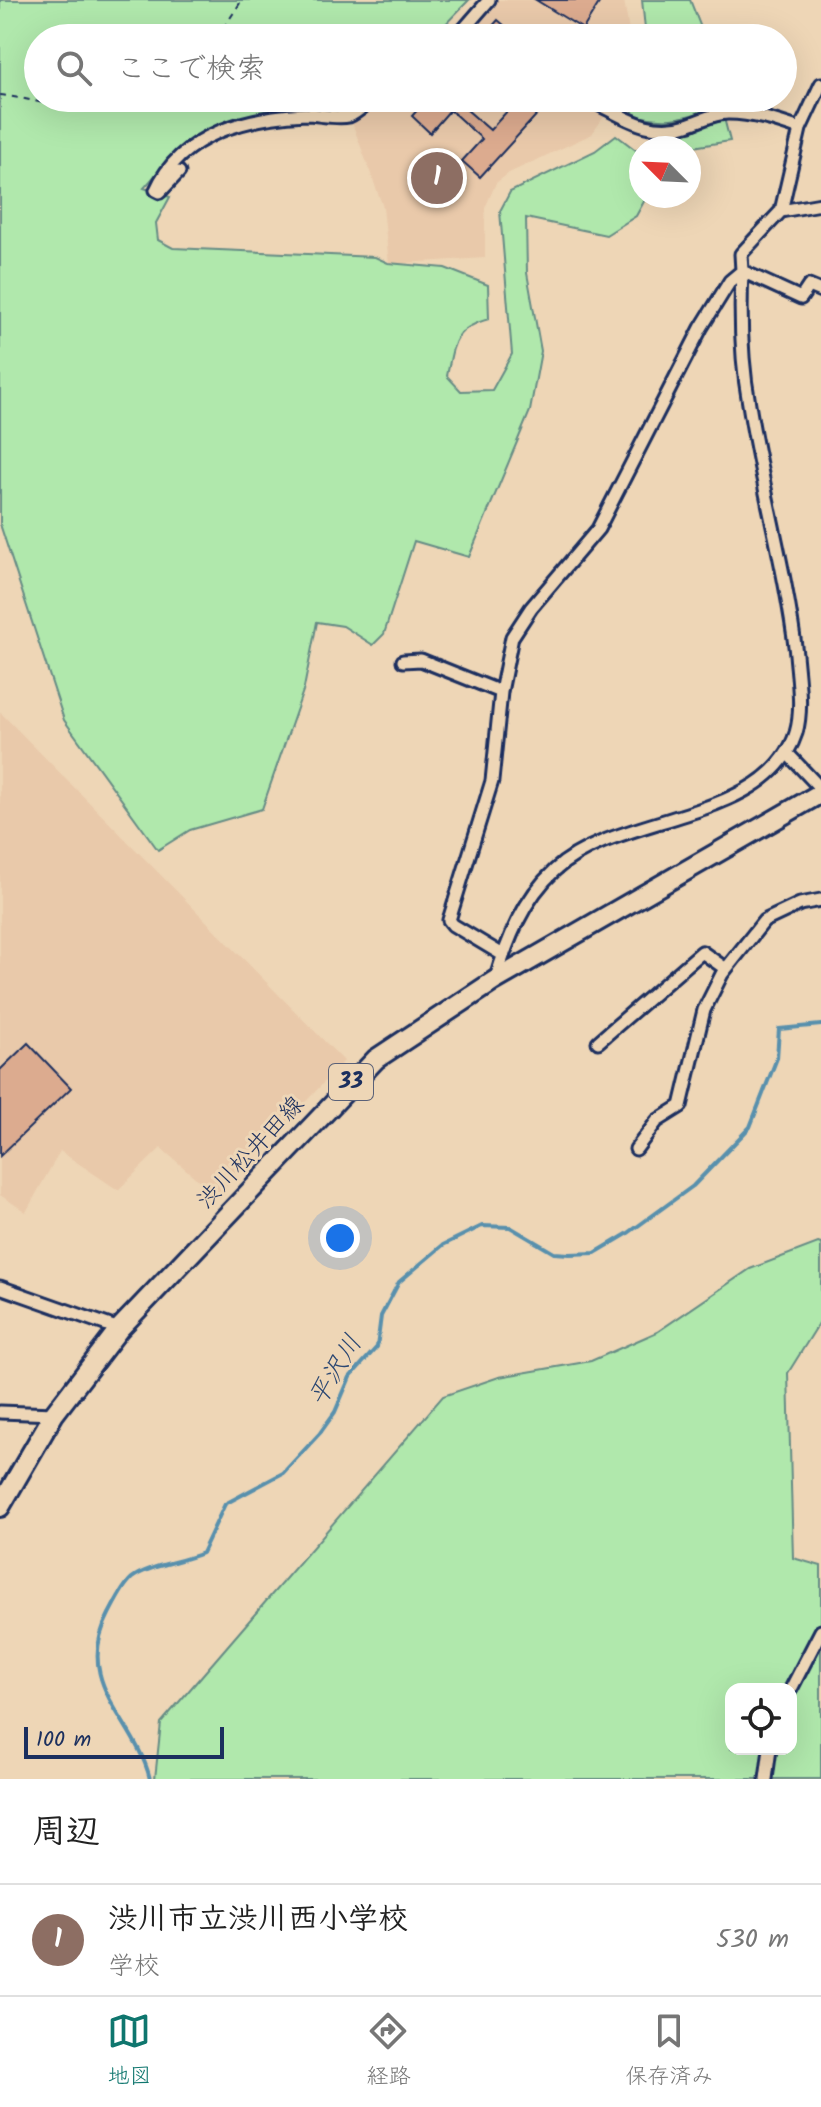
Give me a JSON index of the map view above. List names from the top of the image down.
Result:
{
  "streets": {
    "main road": ["33", "渋川松井田線"]
  },
  "water": ["平沢川"],
  "scale_bar": "100 m",
  "north": "top left",
  "page": {
    "search": "ここで検索",
    "pins": "1",
    "scale": "100 m",
    "heading": "周辺",
    "list": [
      {
        "mark": "1",
        "name": "渋川市立渋川西小学校",
        "note": "学校",
        "value": "530 m"
      }
    ],
    "nav": ["地図", "経路", "保存済み"]
  }
}
